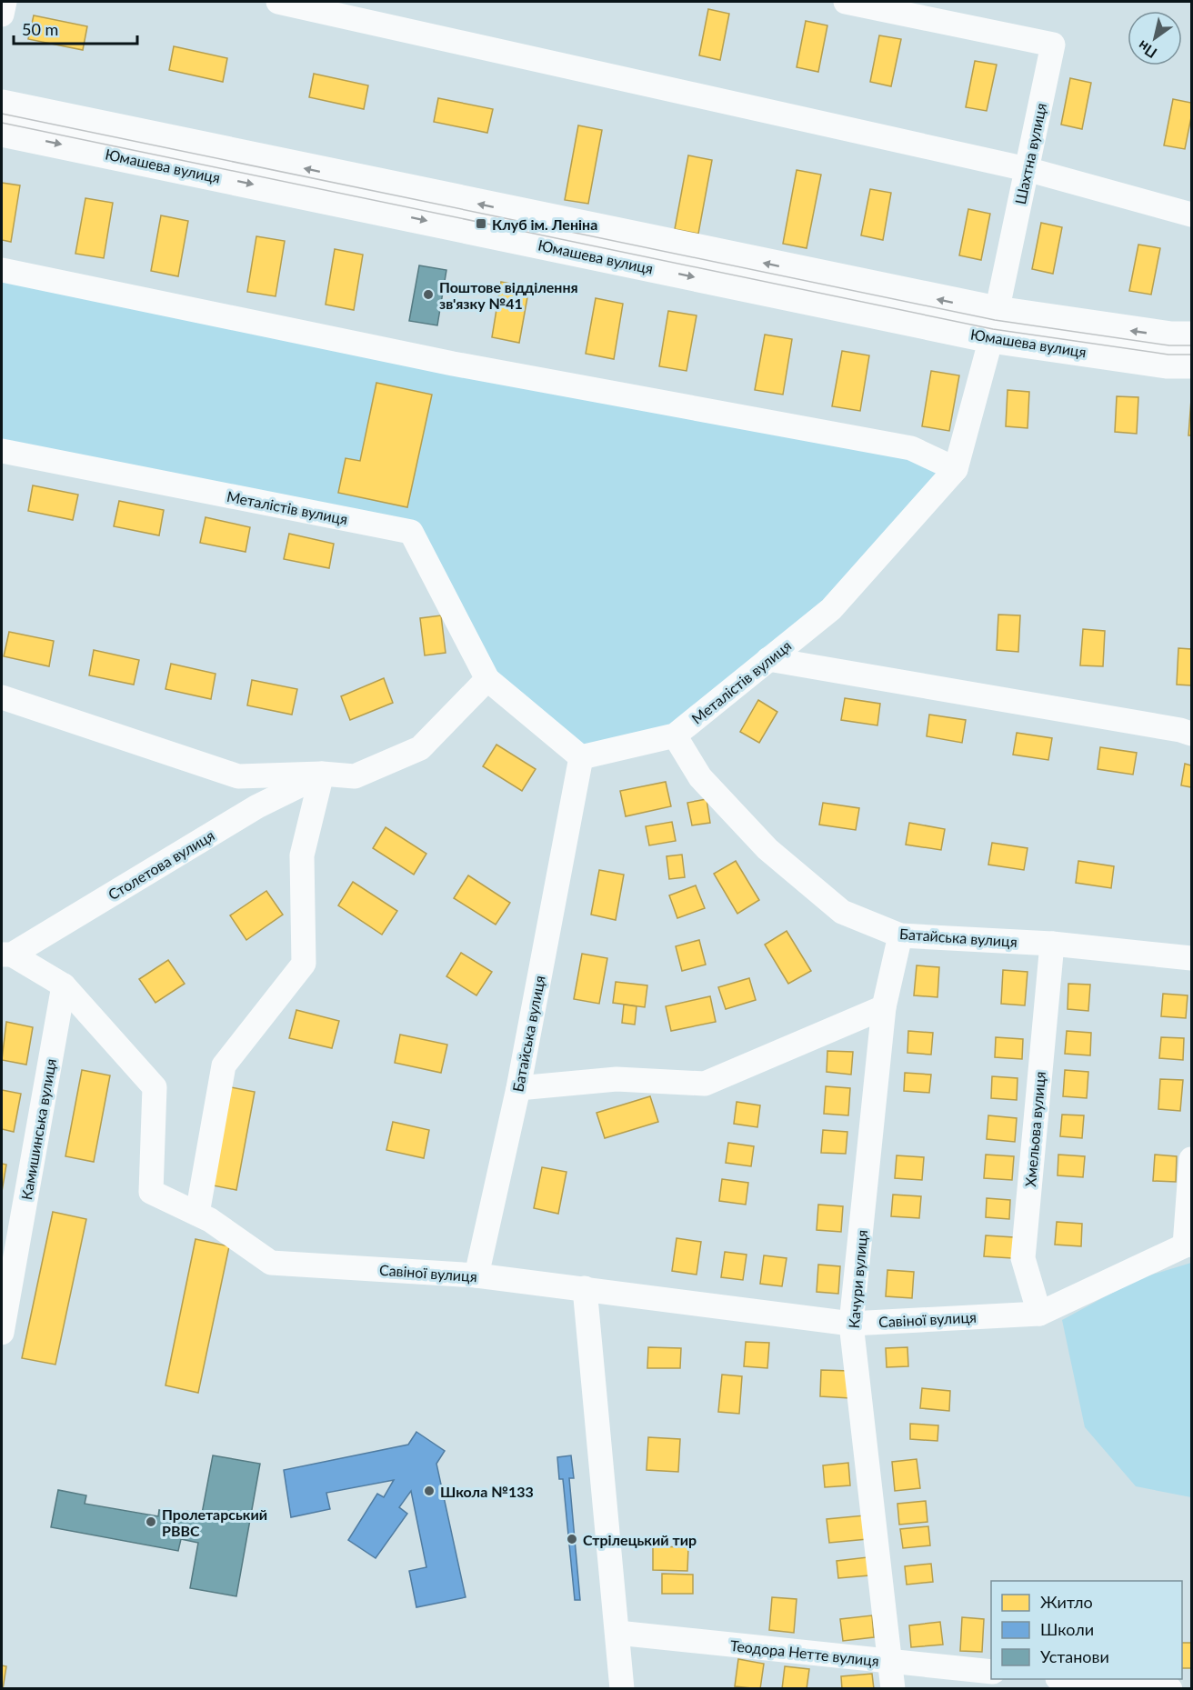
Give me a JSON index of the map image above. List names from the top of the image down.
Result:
{
  "streets": {
    "main road": ["Юмашева вулиця"],
    "street": [
      "Шахтна вулиця",
      "Металістів вулиця",
      "Столетова вулиця",
      "Батайська вулиця",
      "Камишинська вулиця",
      "Хмельова вулиця",
      "Савіної вулиця",
      "Качури вулиця",
      "Теодора Нетте вулиця"
    ]
  },
  "crossings": [
    ["Шахтна вулиця", "Юмашева вулиця"],
    ["Шахтна вулиця", "Металістів вулиця"],
    ["Металістів вулиця", "Батайська вулиця"],
    ["Батайська вулиця", "Хмельова вулиця"],
    ["Батайська вулиця", "Савіної вулиця"],
    ["Батайська вулиця", "Качури вулиця"],
    ["Хмельова вулиця", "Савіної вулиця"],
    ["Савіної вулиця", "Качури вулиця"],
    ["Качури вулиця", "Теодора Нетте вулиця"]
  ],
  "places": {
    "transit": ["Клуб ім. Леніна"],
    "other": [
      "Поштове відділення зв'язку №41",
      "Школа №133",
      "Пролетарський РВВС",
      "Стрілецький тир"
    ]
  },
  "legend": ["Житло", "Школи", "Установи"],
  "scale_bar": "50 m",
  "north": "bottom left"
}
